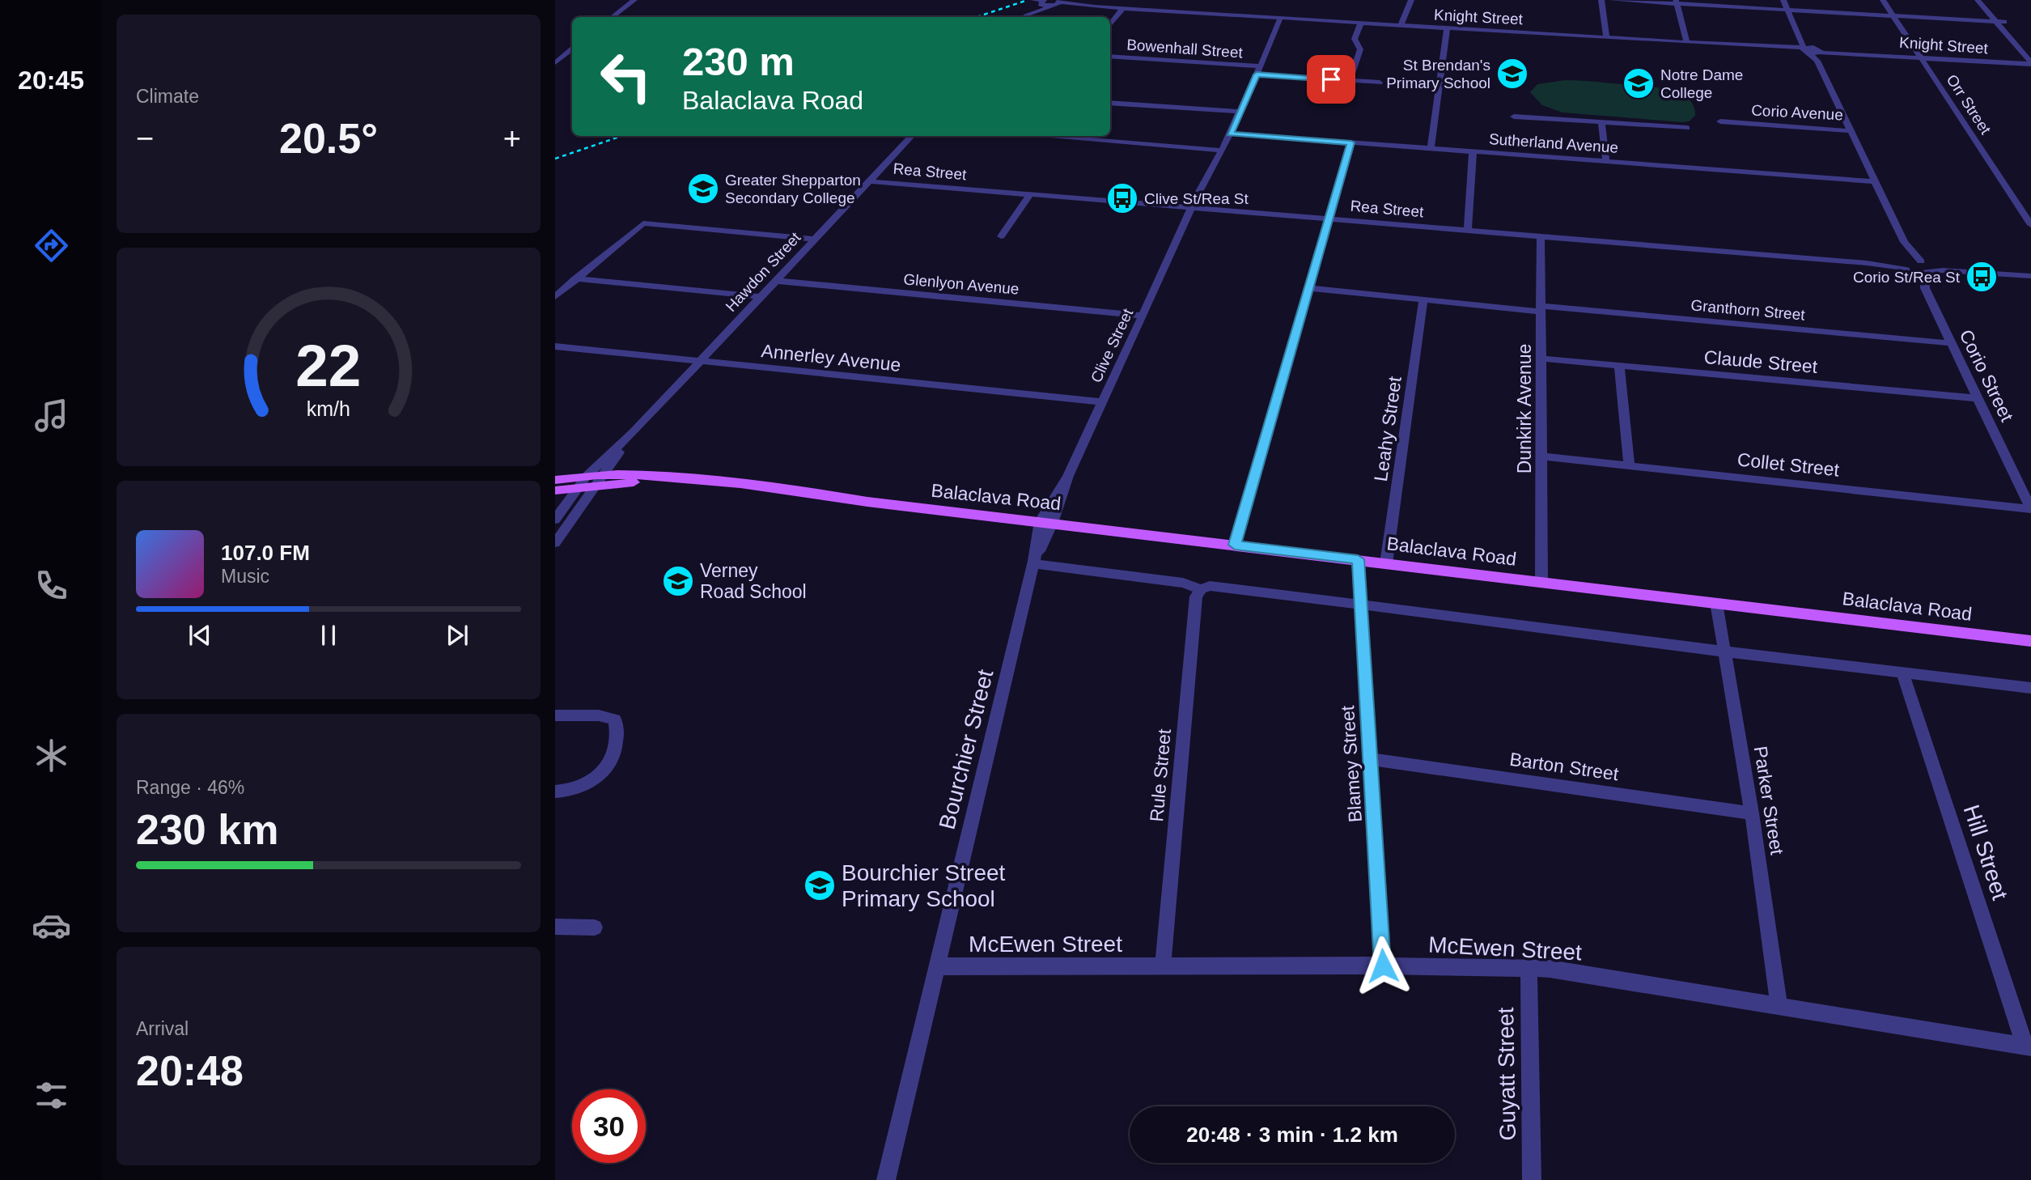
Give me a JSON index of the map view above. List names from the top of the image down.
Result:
{
  "streets": {
    "main road": ["Balaclava Road"],
    "street": [
      "Knight Street",
      "Bowenhall Street",
      "Orr Street",
      "Corio Avenue",
      "Sutherland Avenue",
      "Rea Street",
      "Hawdon Street",
      "Glenlyon Avenue",
      "Granthorn Street",
      "Clive Street",
      "Annerley Avenue",
      "Claude Street",
      "Corio Street",
      "Dunkirk Avenue",
      "Leahy Street",
      "Collet Street",
      "Bourchier Street",
      "Blamey Street",
      "Barton Street",
      "Rule Street",
      "Parker Street",
      "Hill Street",
      "McEwen Street",
      "Guyatt Street"
    ]
  },
  "crossings": [
    ["Knight Street", "Orr Street"],
    ["Knight Street", "Clive Street"],
    ["Bowenhall Street", "Clive Street"],
    ["Sutherland Avenue", "Clive Street"],
    ["Rea Street", "Hawdon Street"],
    ["Rea Street", "Clive Street"],
    ["Rea Street", "Corio Street"],
    ["Rea Street", "Dunkirk Avenue"],
    ["Hawdon Street", "Glenlyon Avenue"],
    ["Hawdon Street", "Annerley Avenue"],
    ["Hawdon Street", "Balaclava Road"],
    ["Glenlyon Avenue", "Clive Street"],
    ["Granthorn Street", "Corio Street"],
    ["Granthorn Street", "Dunkirk Avenue"],
    ["Granthorn Street", "Leahy Street"],
    ["Clive Street", "Annerley Avenue"],
    ["Clive Street", "Balaclava Road"],
    ["Clive Street", "Bourchier Street"],
    ["Claude Street", "Corio Street"],
    ["Claude Street", "Dunkirk Avenue"],
    ["Corio Street", "Collet Street"],
    ["Dunkirk Avenue", "Collet Street"],
    ["Dunkirk Avenue", "Balaclava Road"],
    ["Leahy Street", "Balaclava Road"],
    ["Balaclava Road", "Bourchier Street"],
    ["Balaclava Road", "Blamey Street"],
    ["Balaclava Road", "Parker Street"],
    ["Bourchier Street", "McEwen Street"],
    ["Blamey Street", "Barton Street"],
    ["Blamey Street", "McEwen Street"],
    ["Barton Street", "Parker Street"],
    ["Rule Street", "McEwen Street"],
    ["Parker Street", "McEwen Street"],
    ["Hill Street", "McEwen Street"],
    ["McEwen Street", "Guyatt Street"]
  ],
  "places": {
    "school or university": [
      "St Brendan's Primary School",
      "Notre Dame College",
      "Greater Shepparton Secondary College",
      "Verney Road School",
      "Bourchier Street Primary School"
    ],
    "bus stop": ["Clive St/Rea St", "Corio St/Rea St"]
  },
  "page": {
    "tabs": "20:45",
    "tile": [
      "Climate",
      ["Range · 46%", "230 km"],
      ["Arrival", "20:48"]
    ],
    "turn": ["230 m", "Balaclava Road"],
    "heat": ["−", "20.5°", "+"],
    "song": ["107.0 FM", "Music"],
    "limit": "30",
    "trip": "20:48 · 3 min · 1.2 km",
    "gauge": ["22", "km/h"]
  }
}
